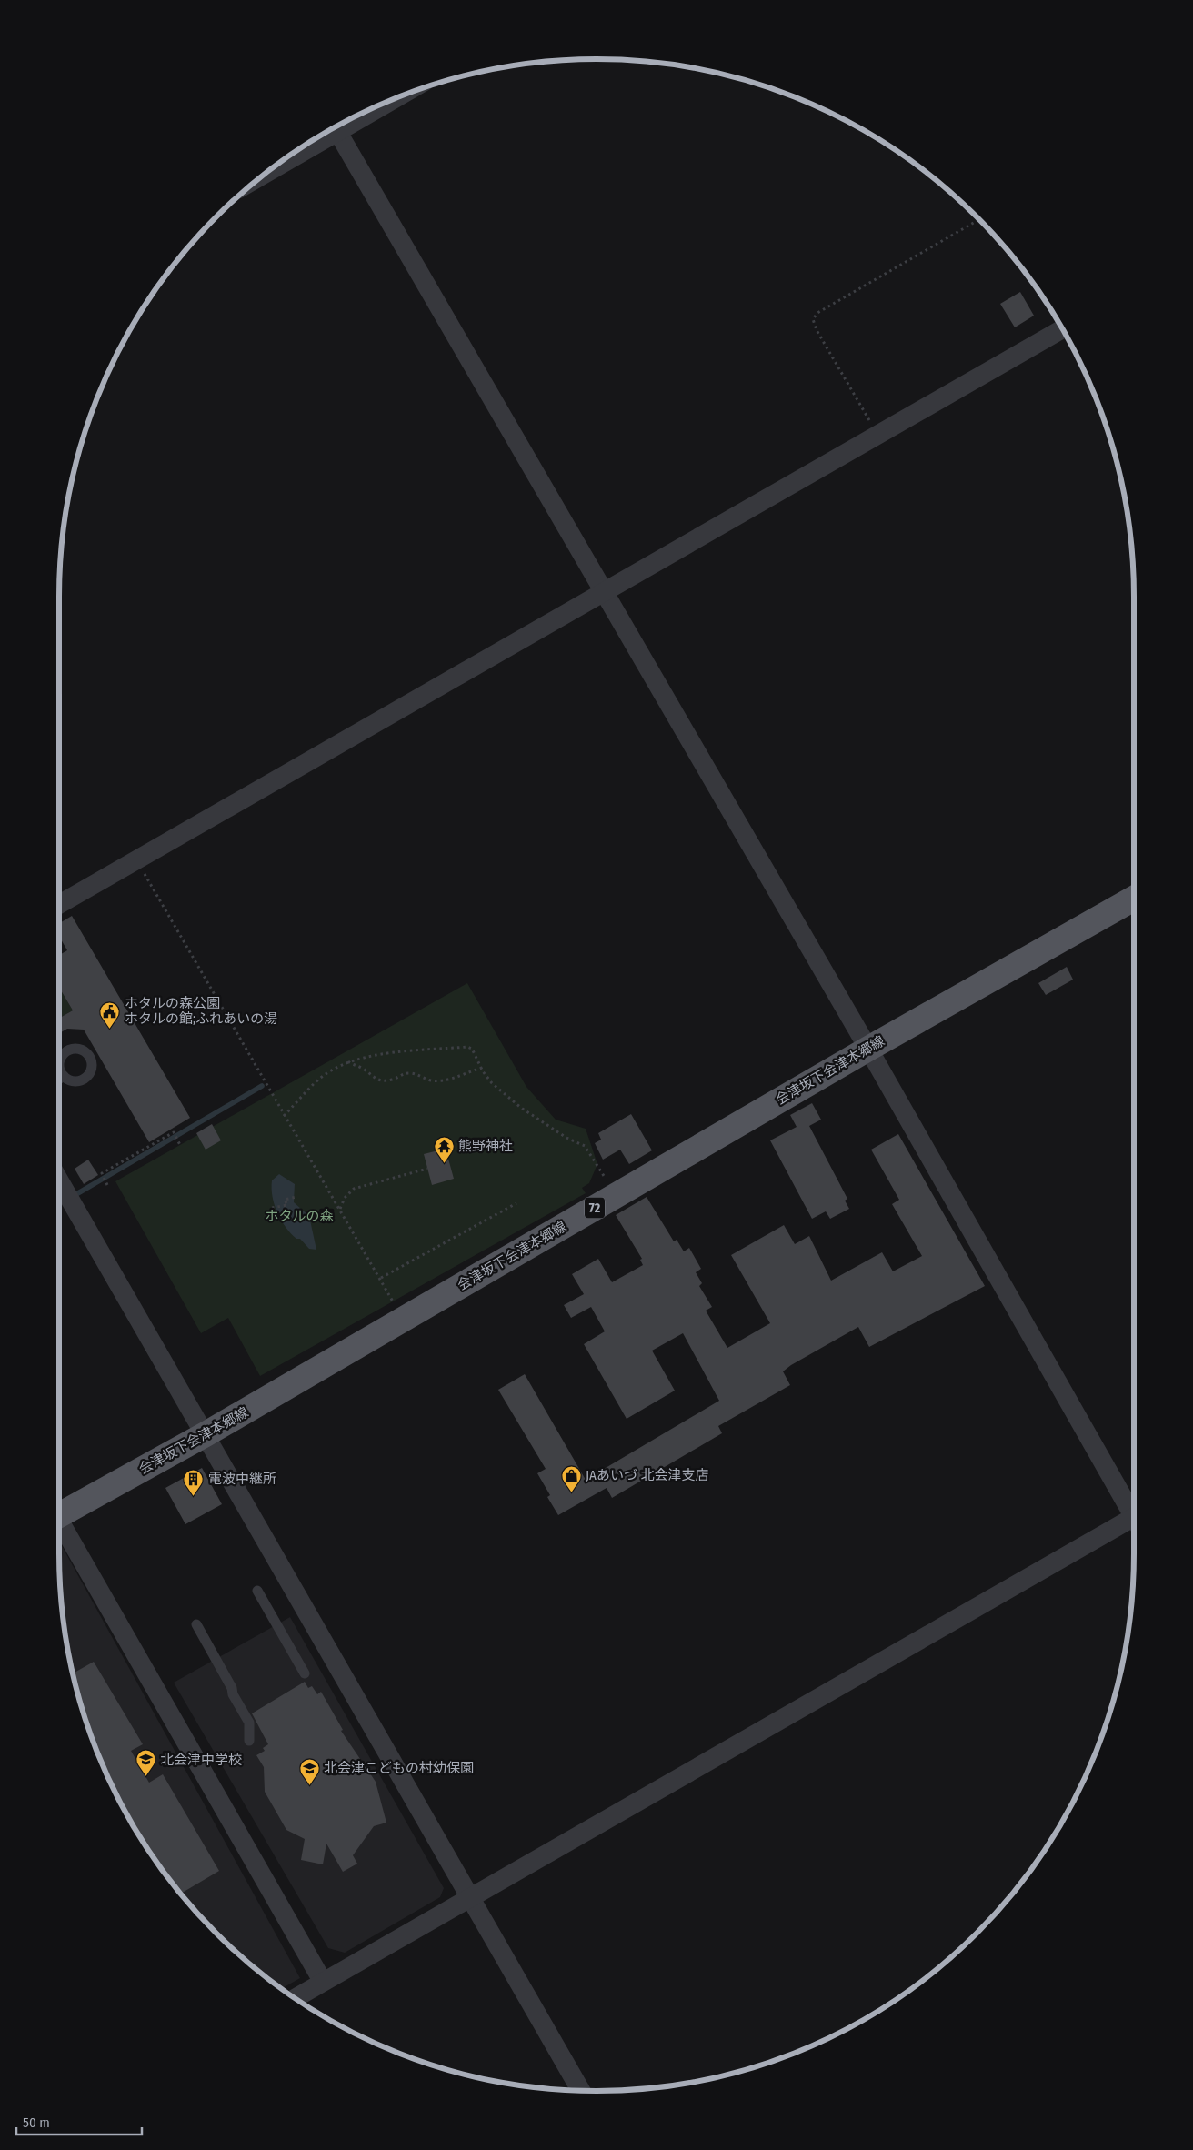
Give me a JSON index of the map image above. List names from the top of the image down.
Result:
{
  "streets": {
    "main road": ["会津坂下会津本郷線", "72"]
  },
  "parks": ["ホタルの森"],
  "places": {
    "public building": ["ホタルの森公園 ホタルの館;ふれあいの湯"],
    "temple": ["熊野神社"],
    "shop": ["JAあいづ 北会津支店"],
    "building": ["電波中継所"],
    "school or university": ["北会津中学校", "北会津こどもの村幼保園"]
  },
  "scale_bar": "50 m"
}
